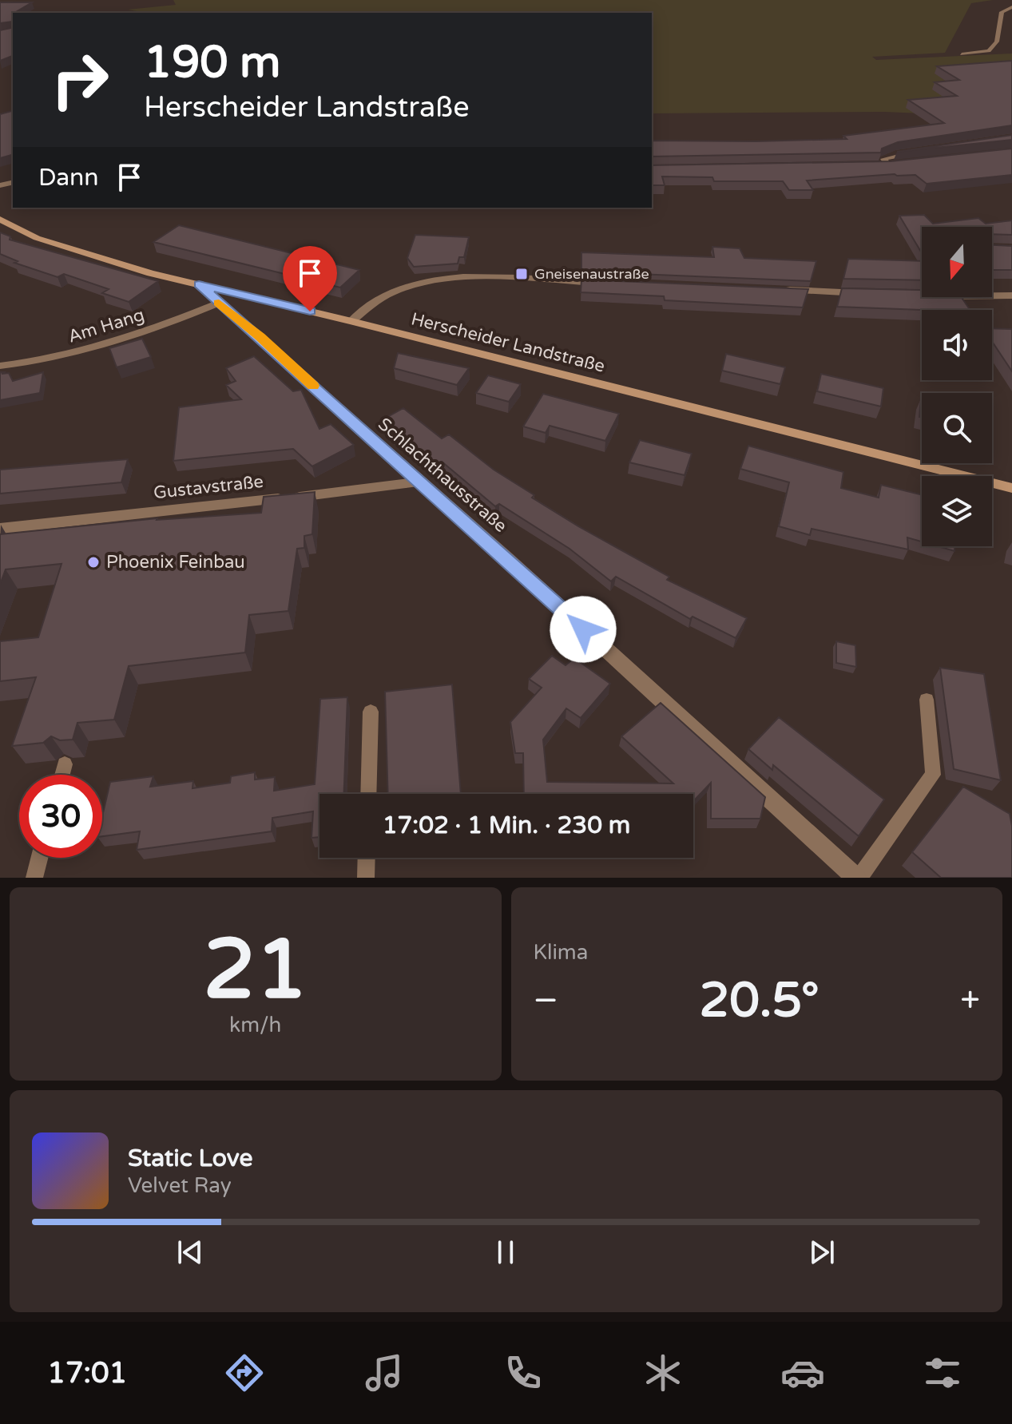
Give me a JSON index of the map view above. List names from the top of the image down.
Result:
{
  "streets": {
    "main road": ["Herscheider Landstraße"],
    "street": ["Am Hang", "Schlachthausstraße", "Gustavstraße"]
  },
  "crossings": [
    ["Am Hang", "Schlachthausstraße"],
    ["Herscheider Landstraße", "Schlachthausstraße"],
    ["Schlachthausstraße", "Gustavstraße"]
  ],
  "places": {
    "transit": ["Gneisenaustraße"],
    "other": ["Phoenix Feinbau"]
  },
  "north": "bottom",
  "page": {
    "turn": ["190 m", "Herscheider Landstraße"],
    "then": "Dann",
    "limit": "30",
    "trip": "17:02 · 1 Min. · 230 m",
    "tile": [
      ["21", "km/h"],
      "Klima"
    ],
    "heat": ["−", "20.5°", "+"],
    "song": ["Static Love", "Velvet Ray"],
    "tabs": "17:01"
  }
}
